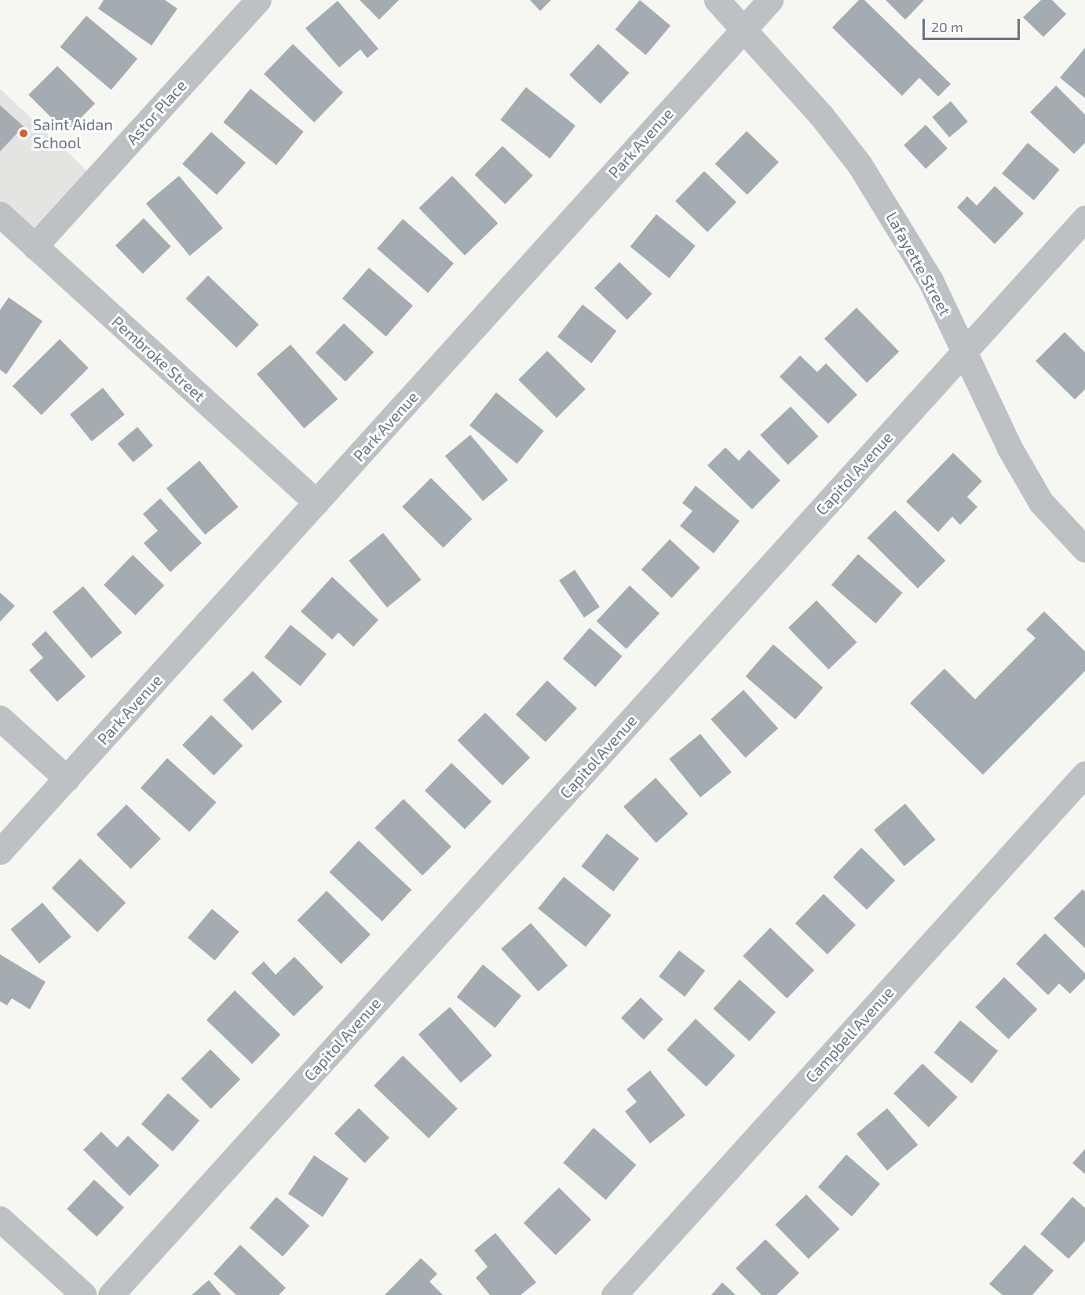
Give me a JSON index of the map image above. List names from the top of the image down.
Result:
{
  "streets": {
    "street": [
      "Astor Place",
      "Park Avenue",
      "Lafayette Street",
      "Pembroke Street",
      "Capitol Avenue",
      "Campbell Avenue"
    ]
  },
  "crossings": [
    ["Astor Place", "Pembroke Street"],
    ["Park Avenue", "Lafayette Street"],
    ["Park Avenue", "Pembroke Street"],
    ["Lafayette Street", "Capitol Avenue"]
  ],
  "places": ["Saint Aidan School"],
  "scale_bar": "20 m"
}
